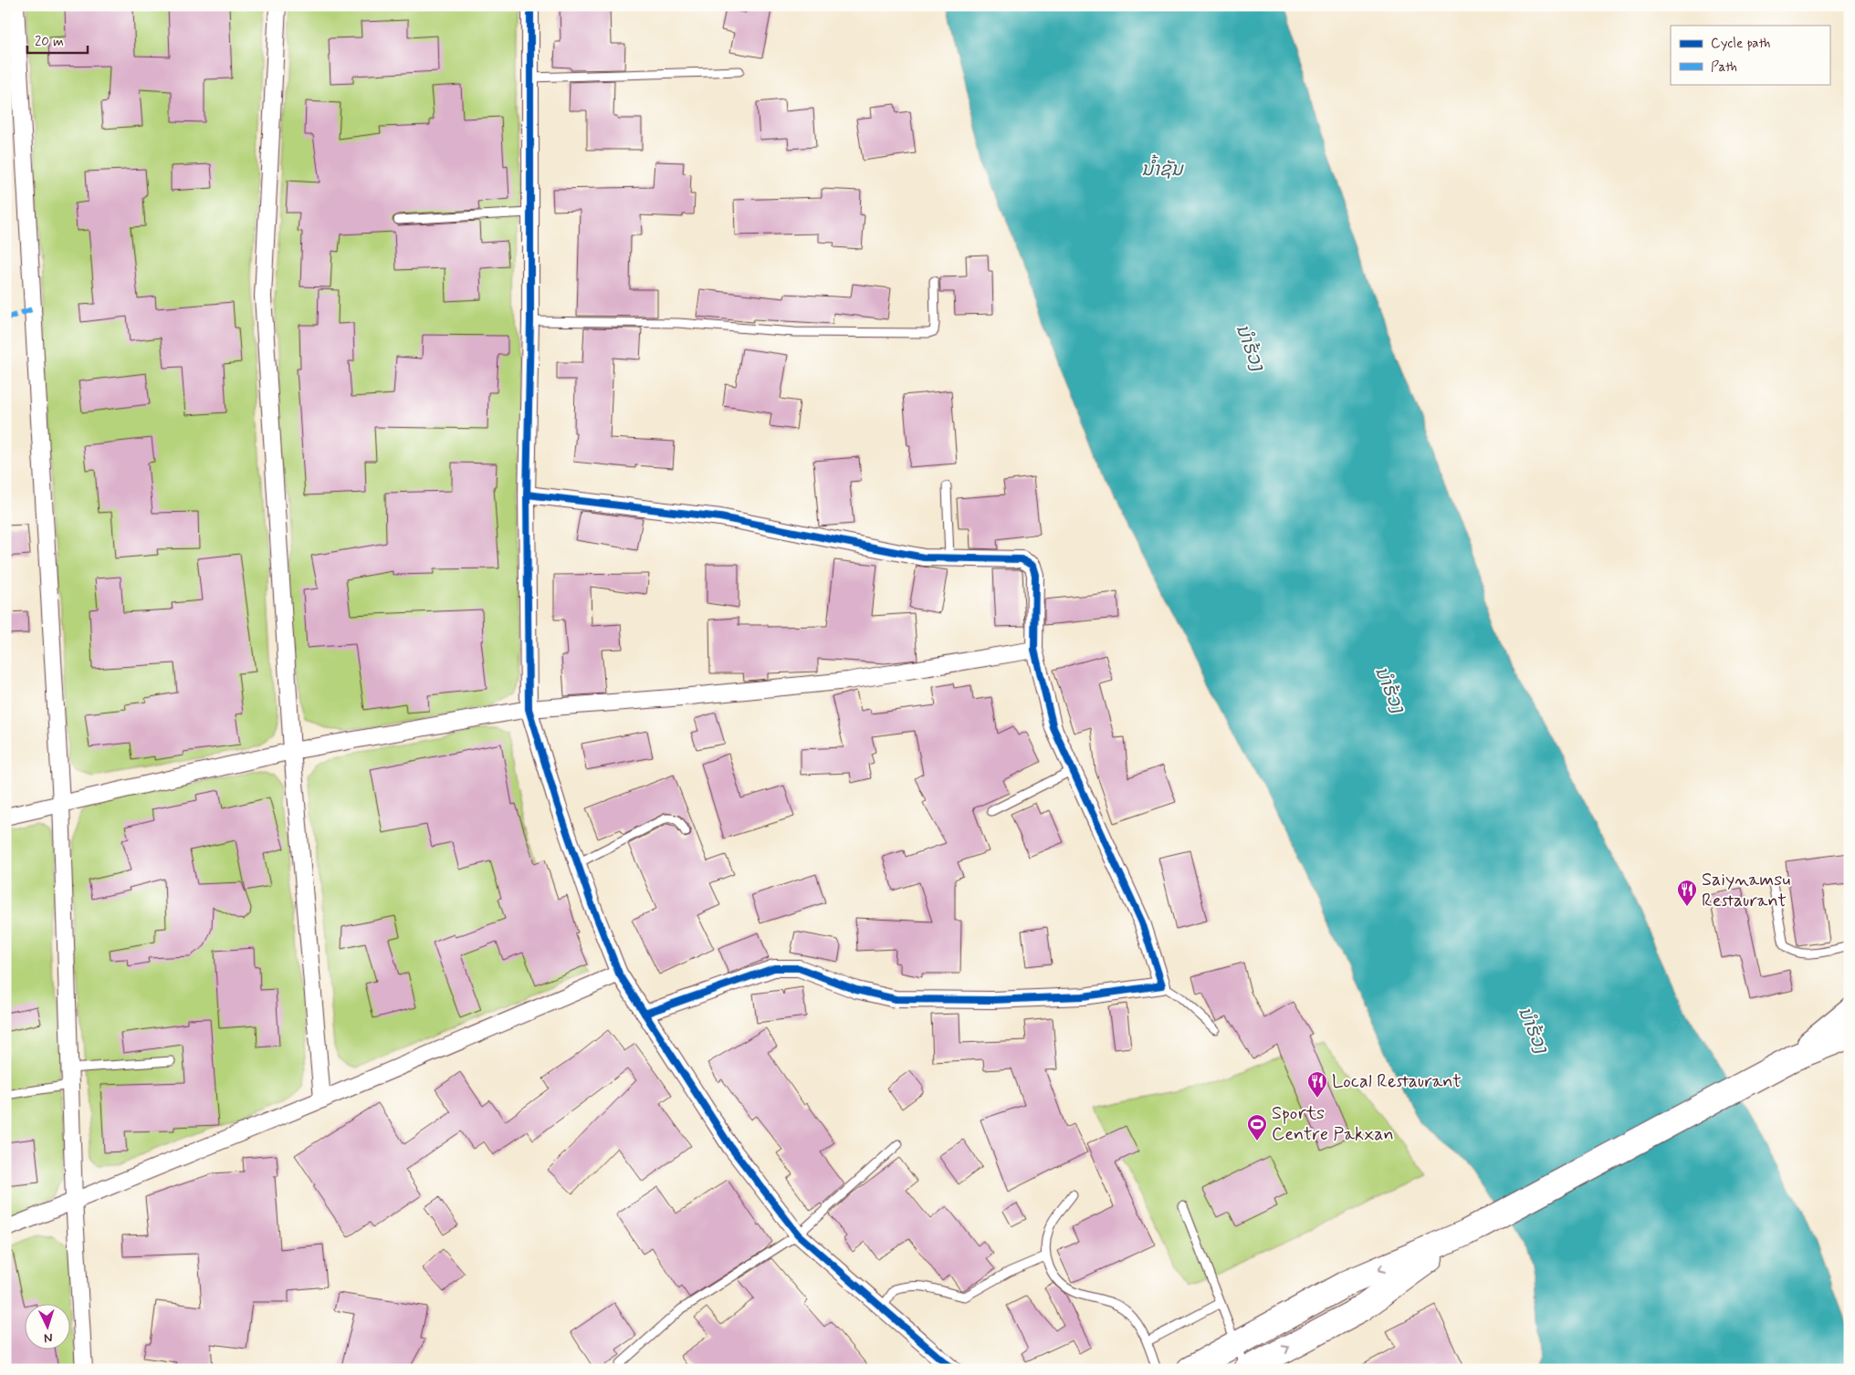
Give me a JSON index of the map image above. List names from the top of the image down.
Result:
{
  "water": ["ນ້ຳຊັນ", "ນຳ້ຮວງ"],
  "places": {
    "restaurant": ["Saiynamsu Restaurant", "Local Restaurant"],
    "sports": ["Sports Centre Pakxan"]
  },
  "legend": ["Cycle path", "Path"],
  "scale_bar": "20 m",
  "north": "bottom"
}
